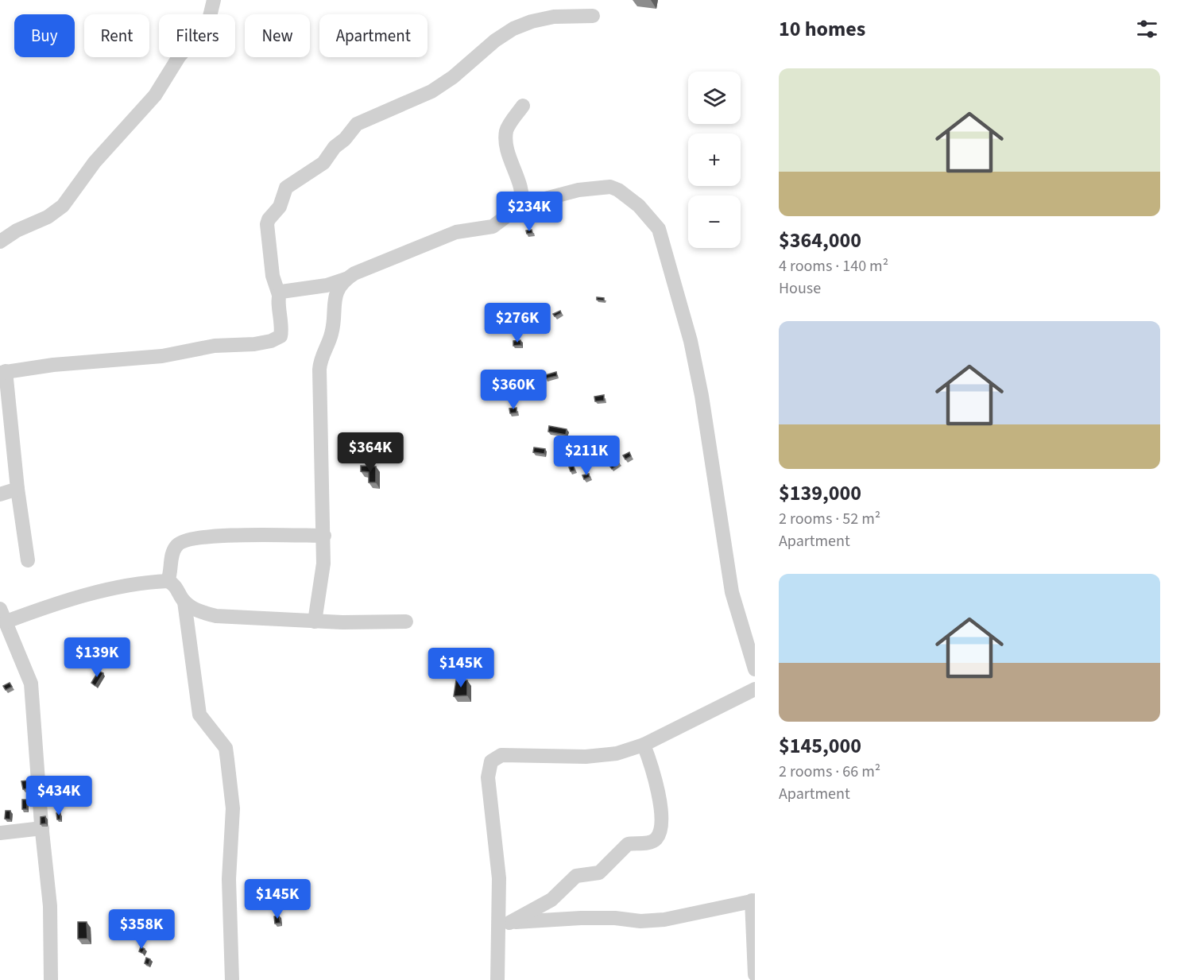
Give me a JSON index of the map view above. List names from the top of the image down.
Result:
{
  "page": {
    "heading": "10 homes",
    "chip": [
      "Buy",
      "Rent",
      "Filters",
      "New",
      "Apartment"
    ],
    "list": [
      {
        "name": "$364,000",
        "note": "4 rooms · 140 m² · House"
      },
      {
        "name": "$139,000",
        "note": "2 rooms · 52 m² · Apartment"
      },
      {
        "name": "$145,000",
        "note": "2 rooms · 66 m² · Apartment"
      }
    ],
    "map_buttons": ["+", "−"],
    "price": [
      "$234K",
      "$276K",
      "$360K",
      "$364K",
      "$211K",
      "$139K",
      "$145K",
      "$434K",
      "$145K",
      "$358K"
    ]
  }
}
